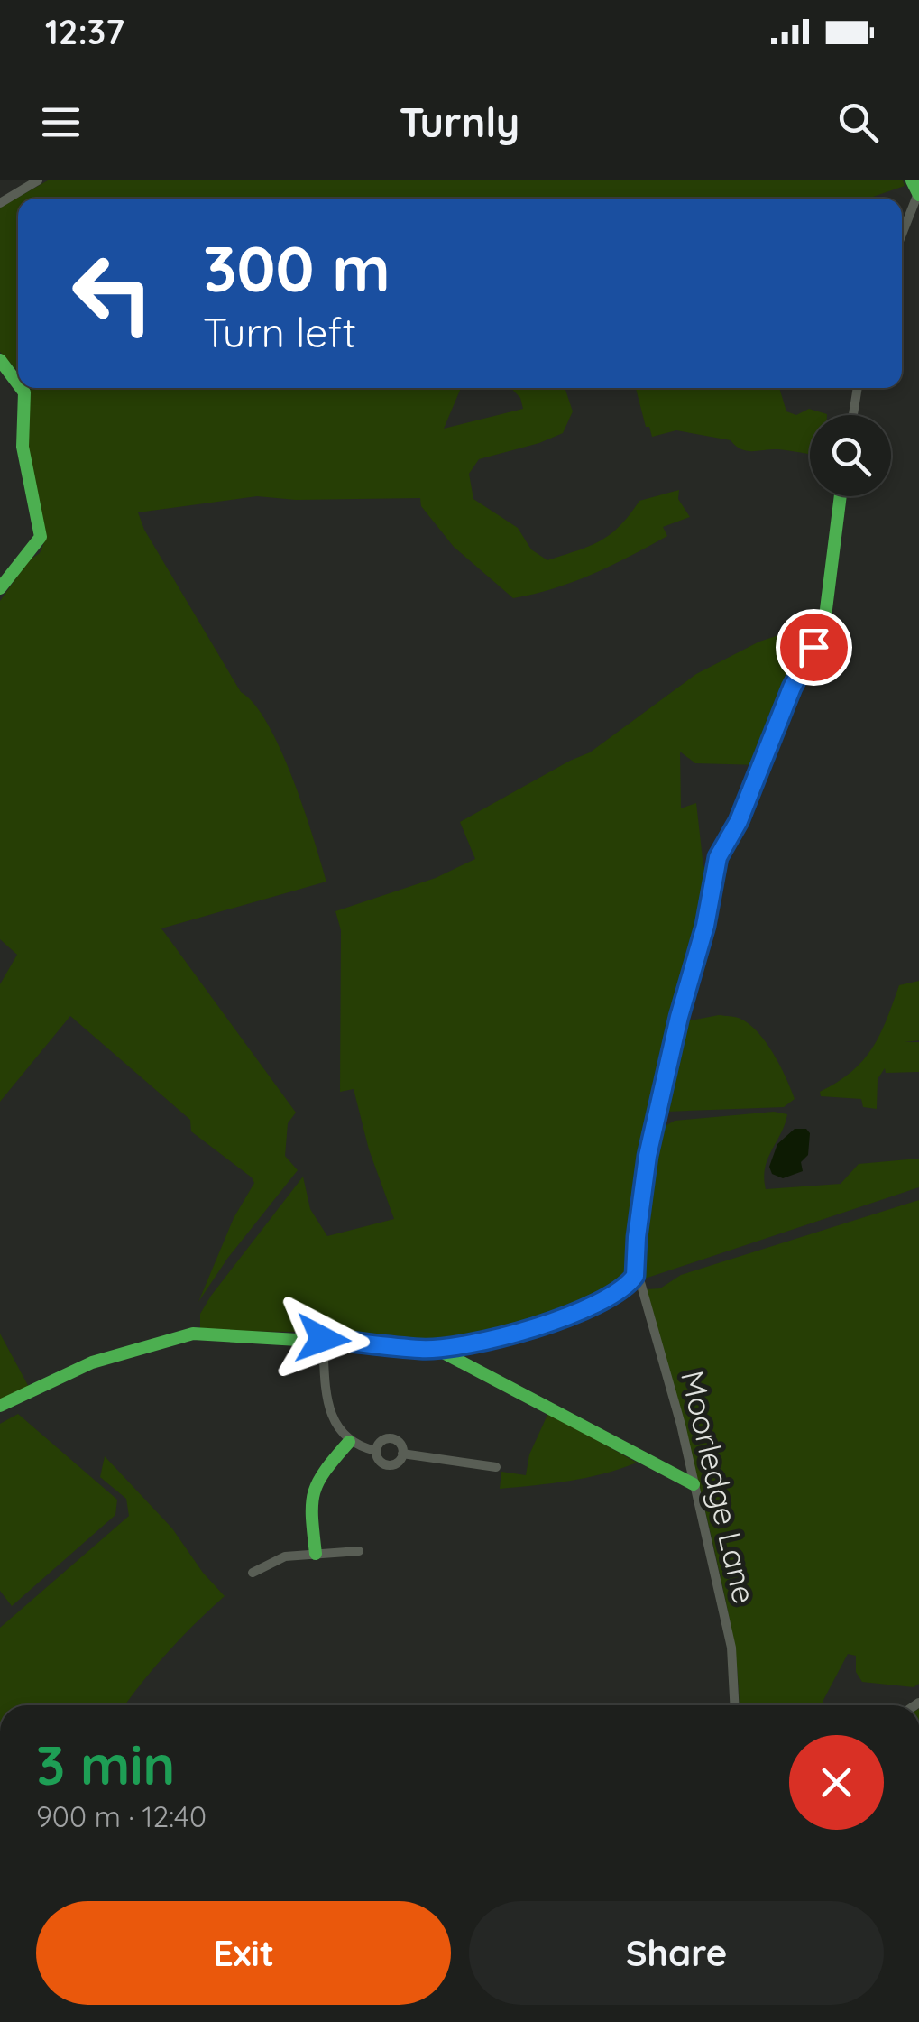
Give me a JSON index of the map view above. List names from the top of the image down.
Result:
{
  "streets": {
    "street": ["Moorledge Lane"]
  },
  "page": {
    "status": "12:37",
    "header": "Turnly",
    "turn": ["300 m", "Turn left"],
    "heading": ["3 min", "900 m · 12:40"],
    "buttons": ["Exit", "Share"]
  }
}
